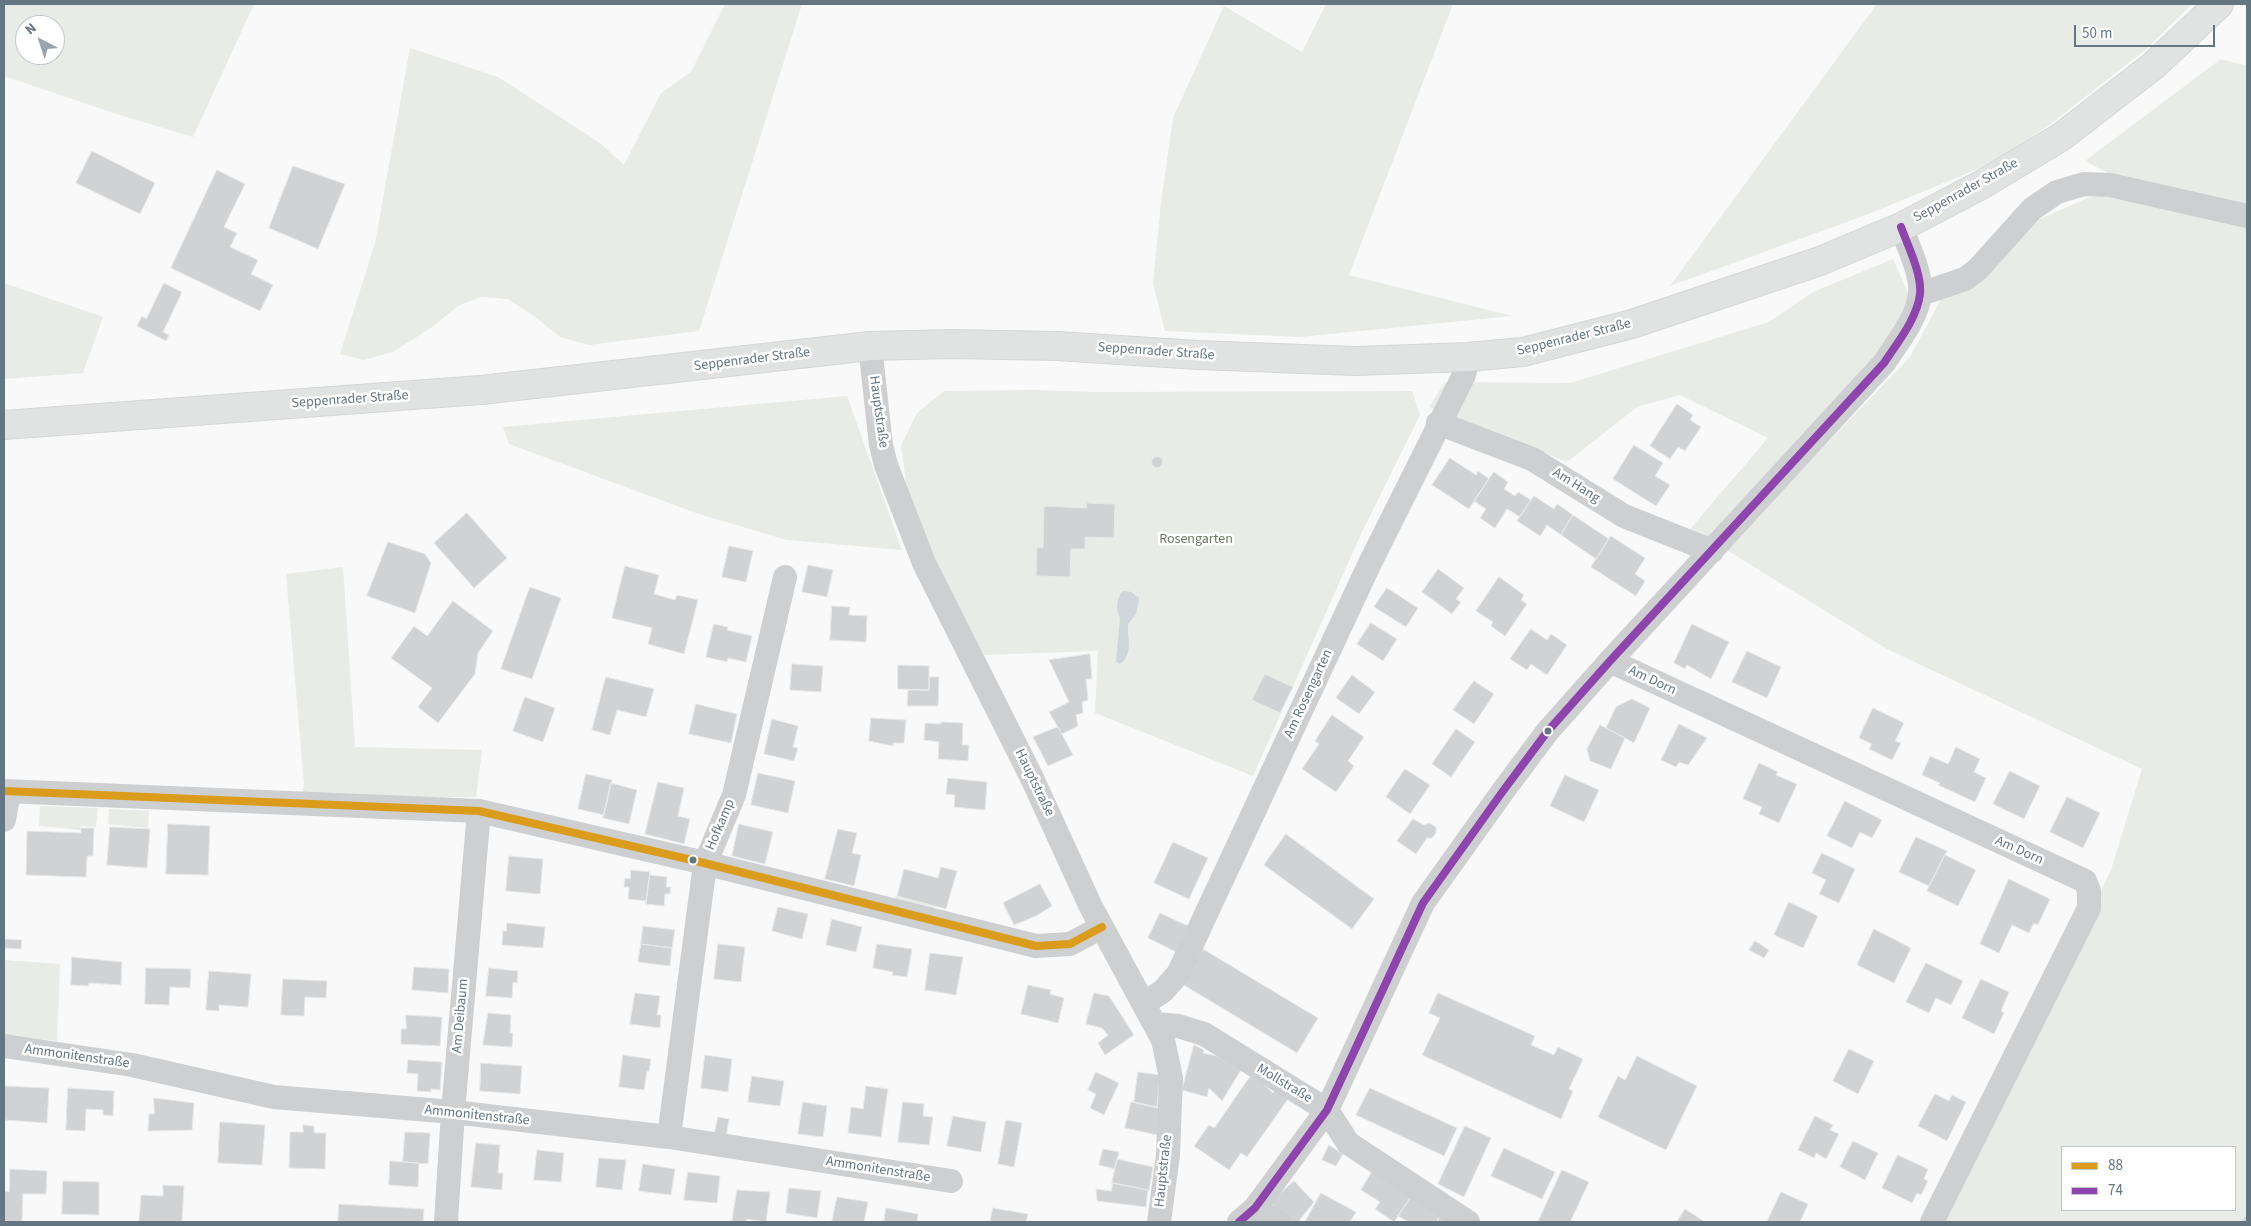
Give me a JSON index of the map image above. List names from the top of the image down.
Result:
{
  "streets": {
    "main road": ["Seppenrader Straße"],
    "street": [
      "Hauptstraße",
      "Am Hang",
      "Am Dorn",
      "Am Rosengarten",
      "Hofkamp",
      "Am Deibaum",
      "Ammonitenstraße",
      "Mollstraße"
    ]
  },
  "crossings": [
    ["Seppenrader Straße", "Hauptstraße"],
    ["Seppenrader Straße", "Am Rosengarten"],
    ["Hauptstraße", "Am Rosengarten"],
    ["Hauptstraße", "Mollstraße"],
    ["Am Hang", "Am Rosengarten"],
    ["Hofkamp", "Ammonitenstraße"],
    ["Am Deibaum", "Ammonitenstraße"]
  ],
  "parks": ["Rosengarten"],
  "lines": ["transit line 74", "transit line 88"],
  "legend": ["88", "74"],
  "scale_bar": "50 m",
  "north": "top left"
}
